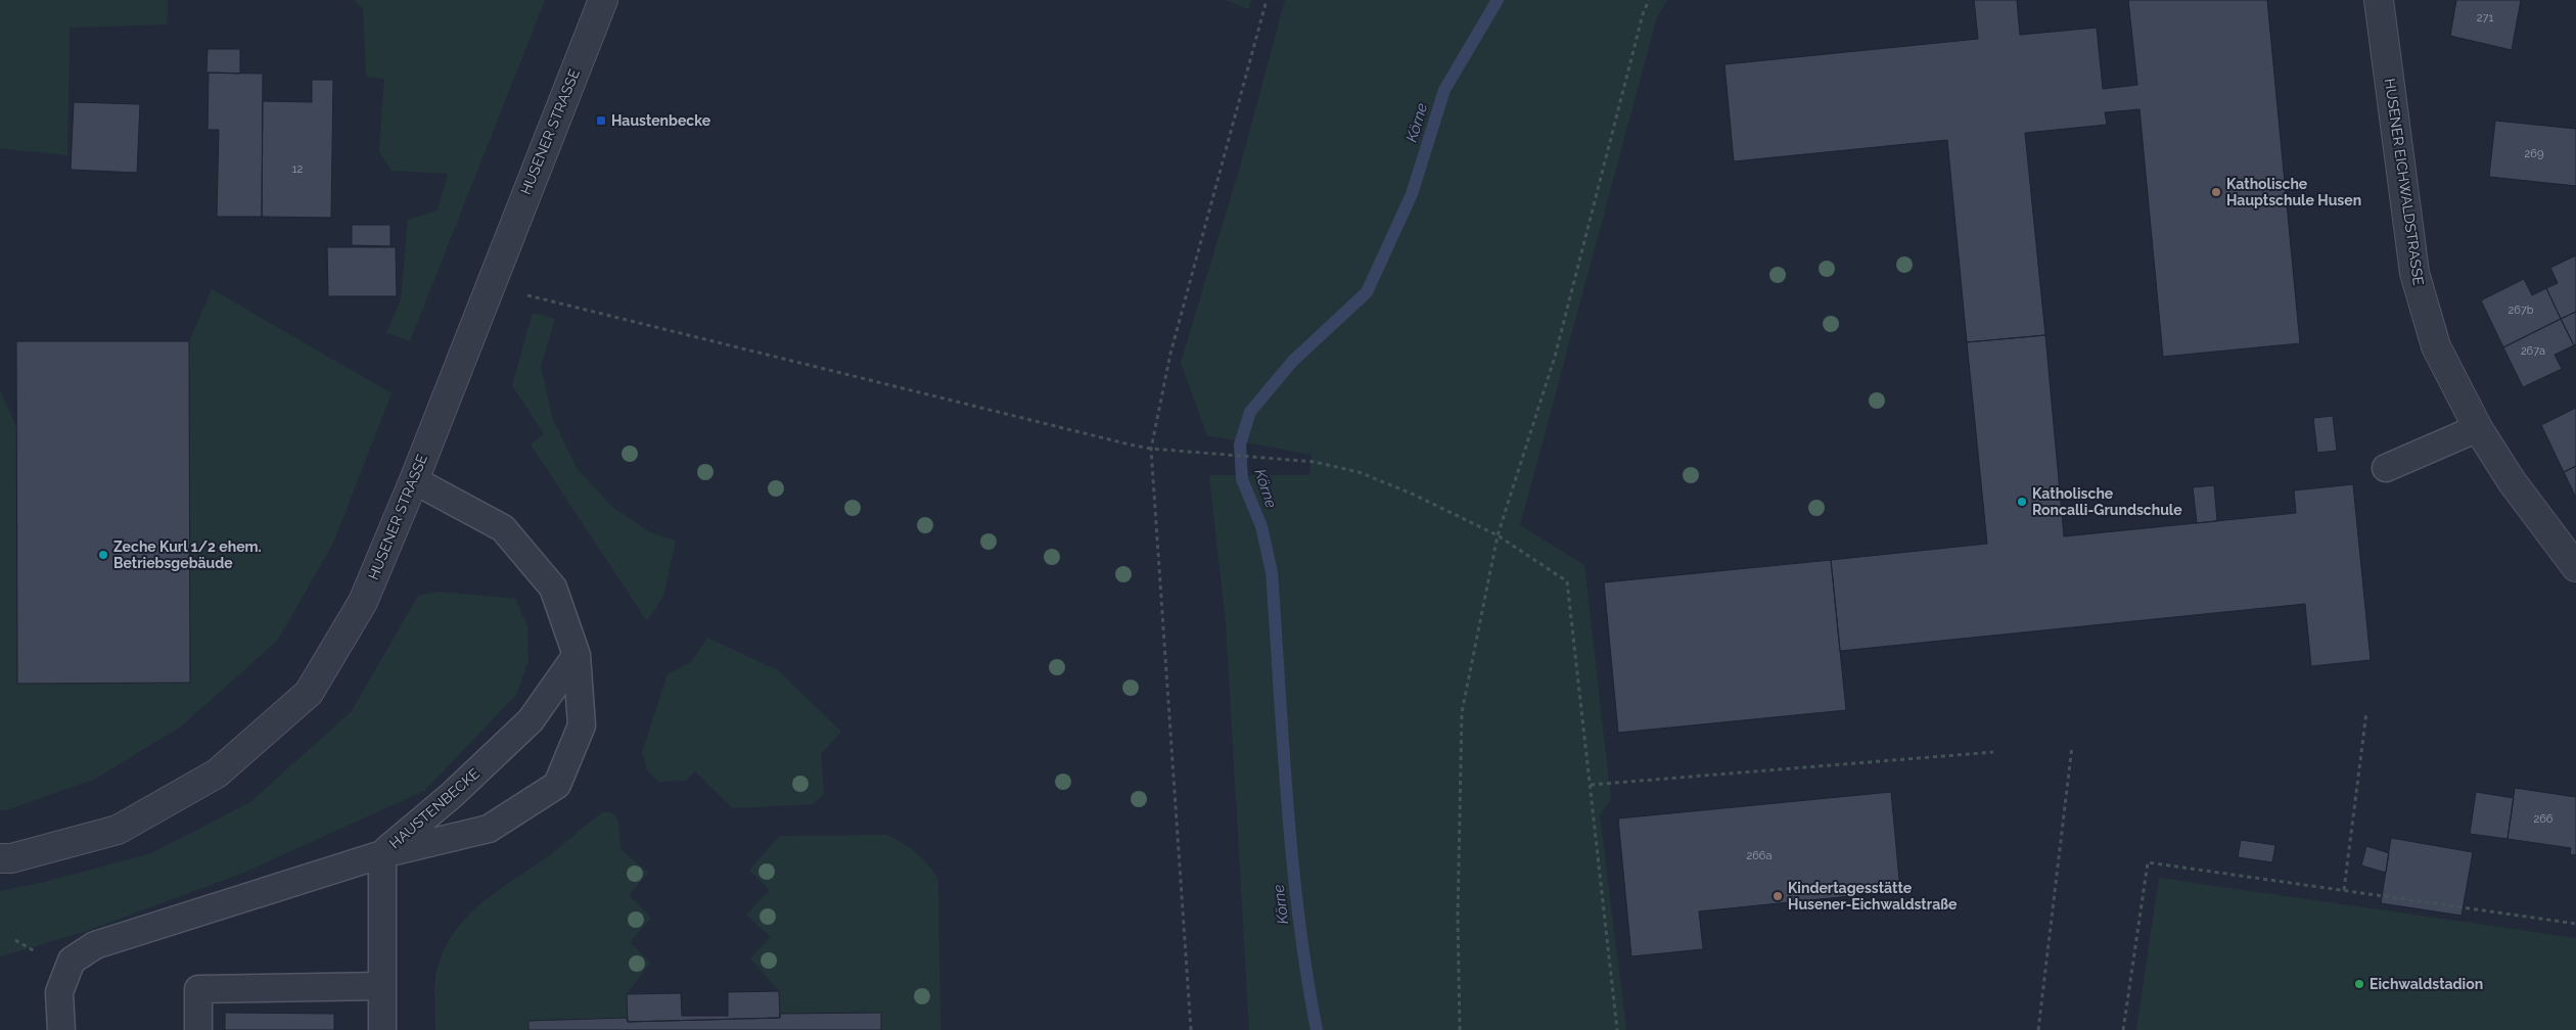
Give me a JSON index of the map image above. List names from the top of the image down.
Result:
{
  "streets": {
    "street": ["HUSENER STRASSE", "HUSENER EICHWALDSTRASSE"],
    "lane": ["HAUSTENBECKE"]
  },
  "crossings": [
    ["HUSENER STRASSE", "HAUSTENBECKE"]
  ],
  "water": ["Körne"],
  "places": {
    "transit": ["Haustenbecke"],
    "other": [
      "Katholische Hauptschule Husen",
      "Katholische Roncalli-Grundschule",
      "Zeche Kurl 1/2 ehem. Betriebsgebäude",
      "Kindertagesstätte Husener-Eichwaldstraße",
      "Eichwaldstadion"
    ]
  },
  "house_numbers": [
    "271",
    "269",
    "12",
    "267b",
    "267a",
    "266",
    "266a"
  ]
}
